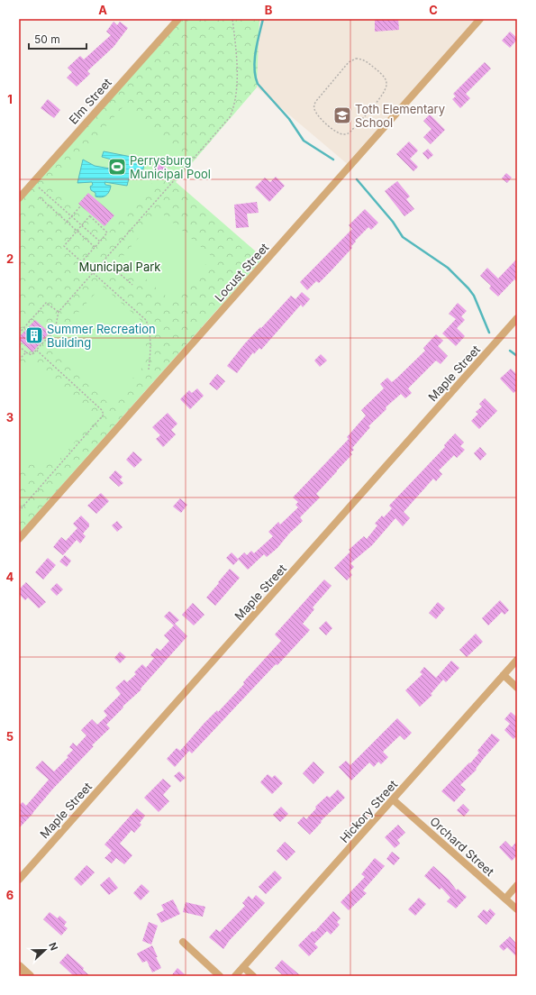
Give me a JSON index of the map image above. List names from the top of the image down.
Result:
{
  "streets": {
    "street": [
      "Elm Street",
      "Locust Street",
      "Maple Street",
      "Hickory Street",
      "Orchard Street"
    ]
  },
  "crossings": [
    ["Hickory Street", "Orchard Street"]
  ],
  "parks": ["Municipal Park"],
  "places": {
    "school or university": ["Toth Elementary School"],
    "sports": ["Perrysburg Municipal Pool"],
    "building": ["Summer Recreation Building"]
  },
  "scale_bar": "50 m",
  "north": "right",
  "grid": {
    "columns": ["A", "B", "C"],
    "rows": [
      "1",
      "2",
      "3",
      "4",
      "5",
      "6"
    ]
  }
}
